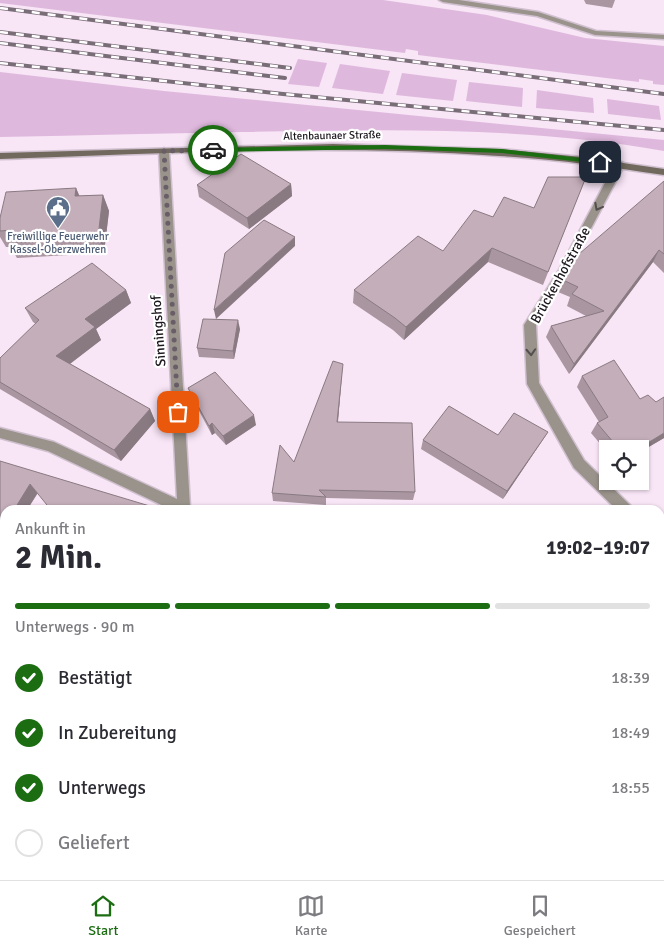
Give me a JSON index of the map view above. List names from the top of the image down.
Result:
{
  "streets": {
    "main road": ["Altenbaunaer Straße"],
    "street": ["Brückenhofstraße", "Sinningshof"]
  },
  "crossings": [
    ["Altenbaunaer Straße", "Brückenhofstraße"],
    ["Altenbaunaer Straße", "Sinningshof"]
  ],
  "one_way": ["Brückenhofstraße"],
  "places": {
    "public building": ["Freiwillige Feuerwehr Kassel-Oberzwehren"]
  },
  "page": {
    "heading": ["2 Min.", "Ankunft in", "19:02–19:07"],
    "bar": "Unterwegs · 90 m",
    "list": [
      ["Bestätigt", "18:39"],
      ["In Zubereitung", "18:49"],
      ["Unterwegs", "18:55"],
      "Geliefert"
    ],
    "tabs": ["Start", "Karte", "Gespeichert"]
  }
}
